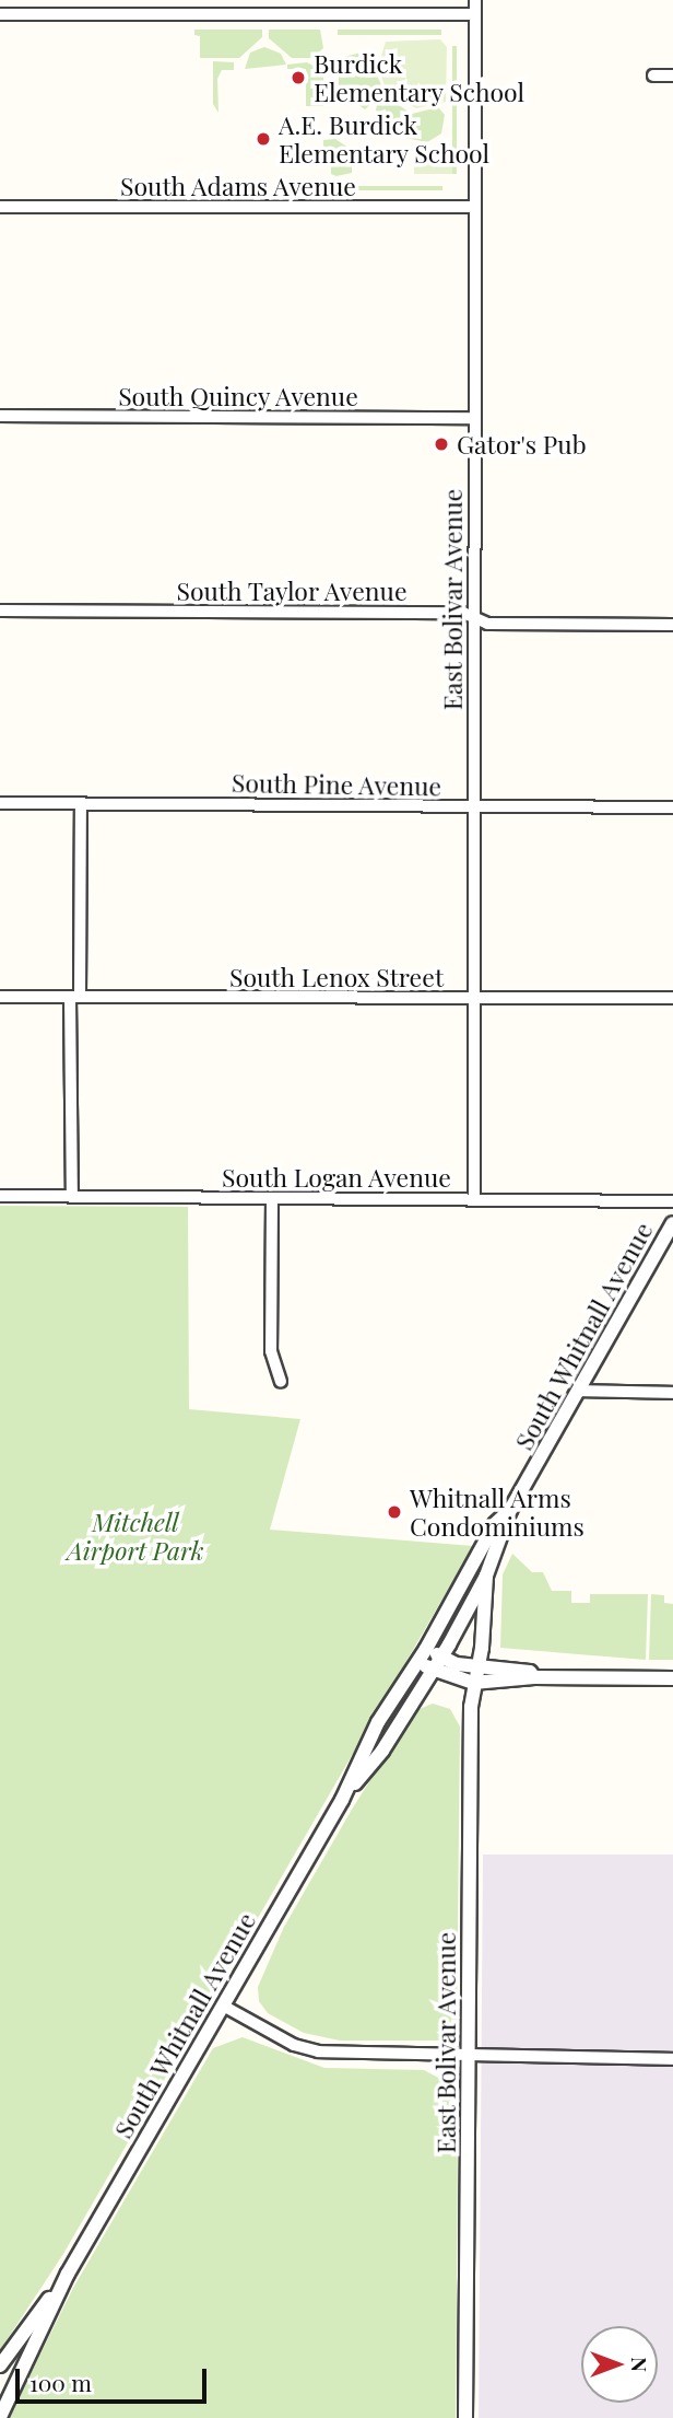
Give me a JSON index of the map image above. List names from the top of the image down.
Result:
{
  "streets": {
    "street": [
      "South Adams Avenue",
      "South Quincy Avenue",
      "South Taylor Avenue",
      "East Bolivar Avenue",
      "South Pine Avenue",
      "South Lenox Street",
      "South Logan Avenue",
      "South Whitnall Avenue"
    ]
  },
  "crossings": [
    ["South Adams Avenue", "East Bolivar Avenue"],
    ["South Quincy Avenue", "East Bolivar Avenue"],
    ["South Taylor Avenue", "East Bolivar Avenue"],
    ["East Bolivar Avenue", "South Pine Avenue"],
    ["East Bolivar Avenue", "South Lenox Street"],
    ["East Bolivar Avenue", "South Logan Avenue"],
    ["East Bolivar Avenue", "South Whitnall Avenue"]
  ],
  "parks": ["Mitchell Airport Park"],
  "places": [
    "Burdick Elementary School",
    "A.E. Burdick Elementary School",
    "Gator's Pub",
    "Whitnall Arms Condominiums"
  ],
  "scale_bar": "100 m",
  "north": "right"
}
